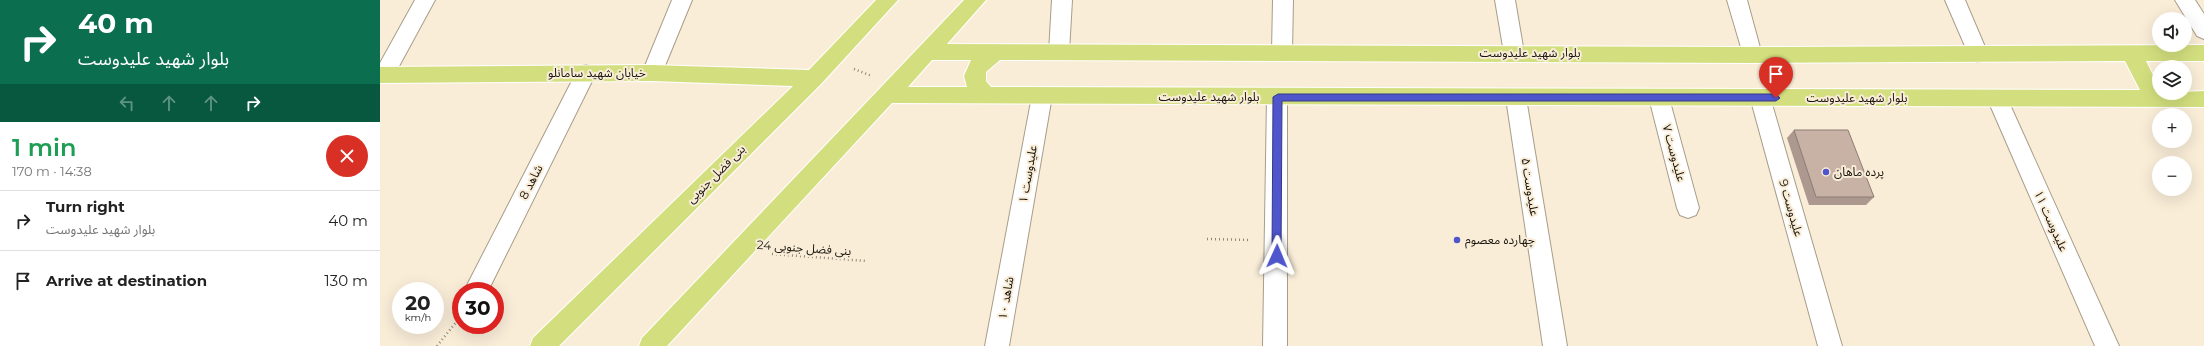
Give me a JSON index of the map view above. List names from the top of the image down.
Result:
{
  "streets": {
    "main road": ["بلوار شهید علیدوست", "خیابان شهید سامانلو", "بنی فضل جنوبی"],
    "street": [
      "علیدوست ۷",
      "علیدوست ۱",
      "شاهد 8",
      "علیدوست ۵",
      "علیدوست 9",
      "علیدوست ۱۱",
      "شاهد ۱۰"
    ],
    "path": ["بنی فضل جنوبی 24"]
  },
  "crossings": [
    ["بلوار شهید علیدوست", "علیدوست ۷"],
    ["بلوار شهید علیدوست", "علیدوست ۱"],
    ["بلوار شهید علیدوست", "علیدوست ۵"],
    ["بلوار شهید علیدوست", "علیدوست 9"],
    ["بلوار شهید علیدوست", "علیدوست ۱۱"],
    ["خیابان شهید سامانلو", "بنی فضل جنوبی"],
    ["خیابان شهید سامانلو", "شاهد 8"],
    ["علیدوست ۱", "شاهد ۱۰"]
  ],
  "places": ["پرده ماهان", "چهارده معصوم"],
  "page": {
    "turn": ["40 m", "بلوار شهید علیدوست"],
    "map_buttons": ["+", "−"],
    "heading": ["1 min", "170 m · 14:38"],
    "list": [
      {
        "name": "Turn right",
        "note": "بلوار شهید علیدوست",
        "value": "40 m"
      },
      {
        "name": "Arrive at destination",
        "value": "130 m"
      }
    ],
    "speed": "20 km/h",
    "limit": "30"
  }
}
